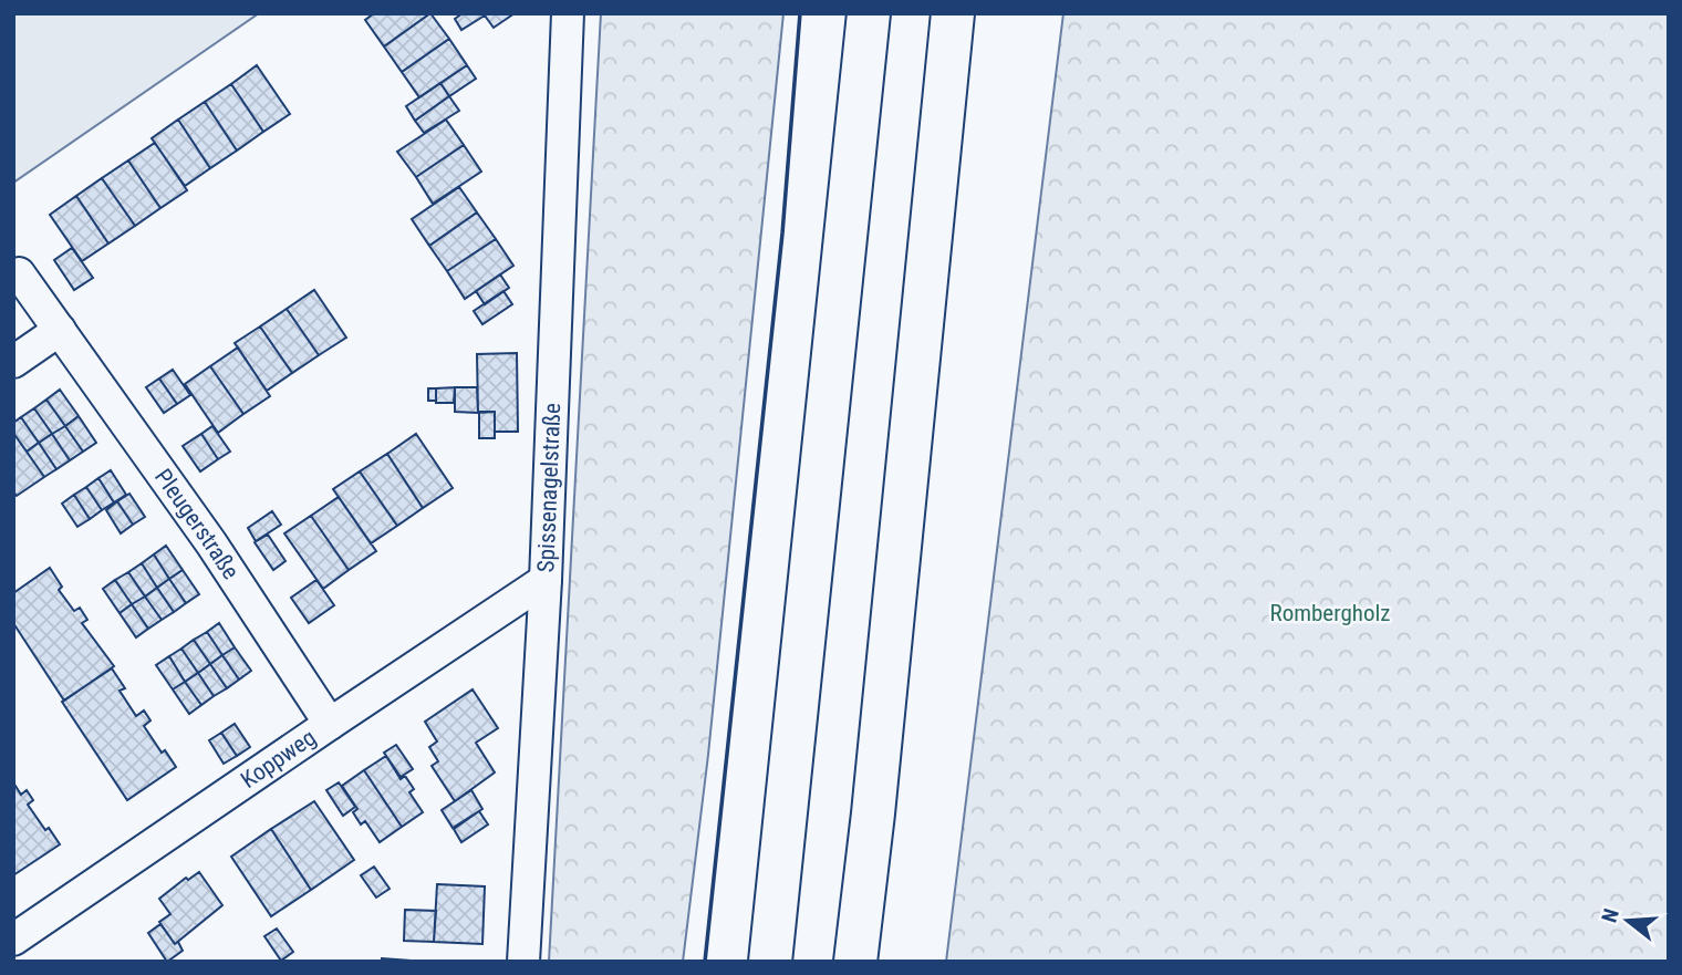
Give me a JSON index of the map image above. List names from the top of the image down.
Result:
{
  "streets": {
    "street": ["Spissenagelstraße", "Pleugerstraße", "Koppweg"]
  },
  "crossings": [
    ["Spissenagelstraße", "Koppweg"],
    ["Pleugerstraße", "Koppweg"]
  ],
  "parks": ["Rombergholz"],
  "north": "left"
}
